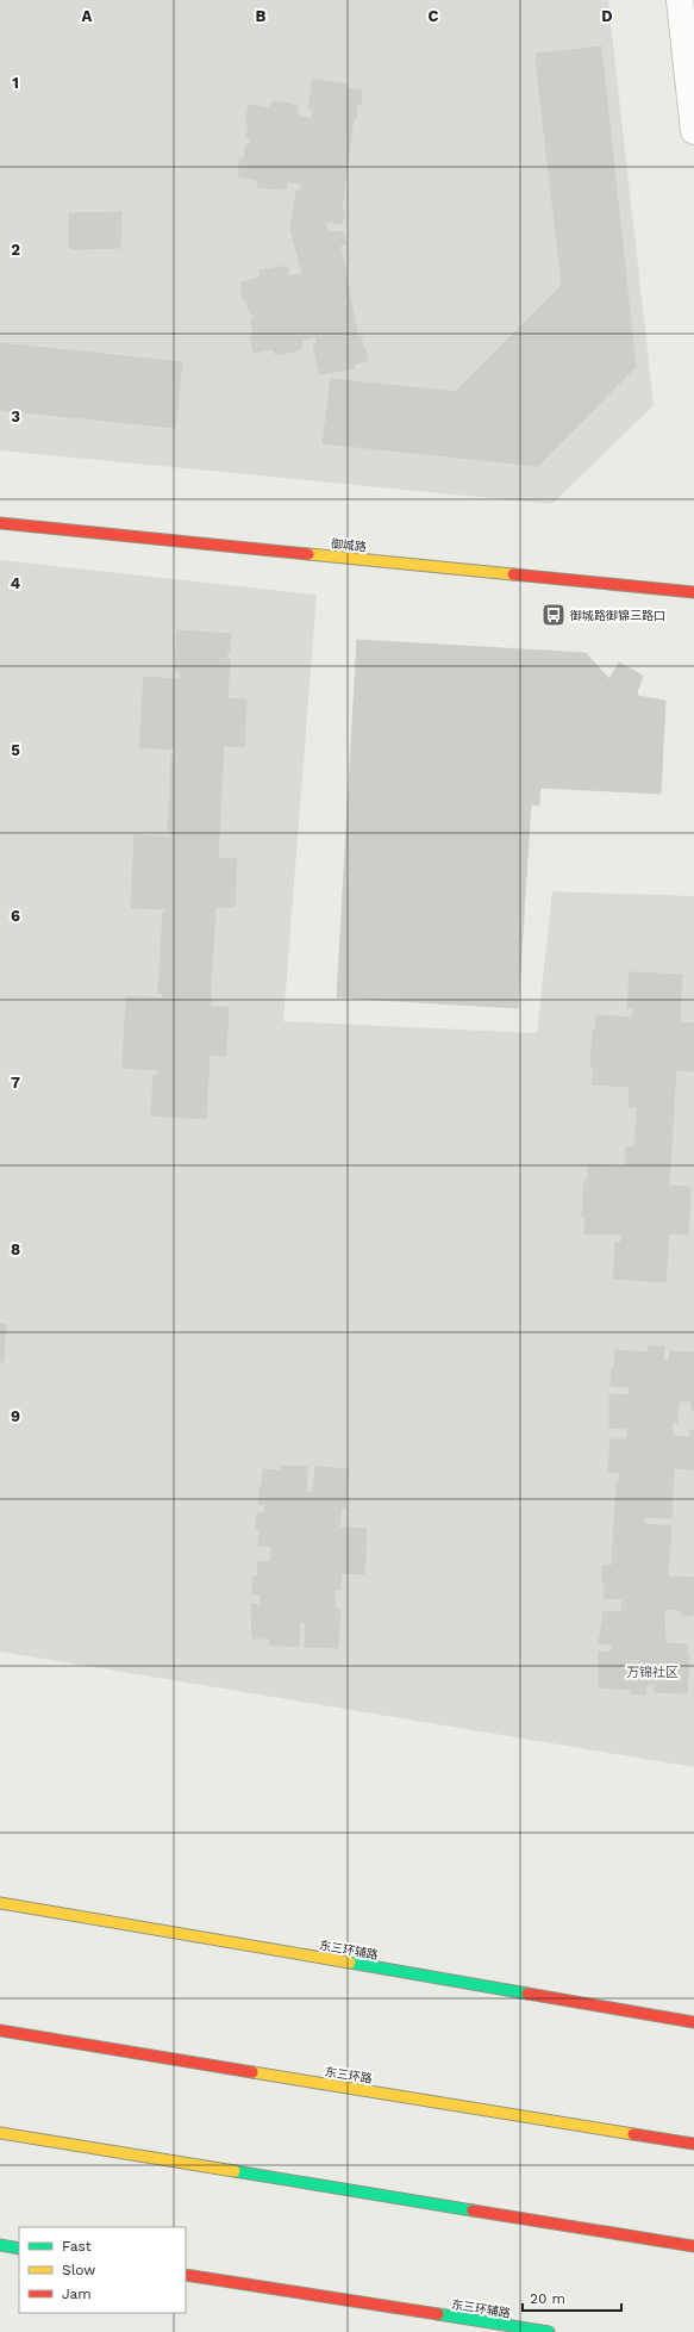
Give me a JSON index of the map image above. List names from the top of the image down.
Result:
{
  "streets": {
    "main road": ["御城路", "东三环辅路", "东三环路"]
  },
  "districts": ["万锦社区"],
  "places": {
    "bus stop": ["御城路御锦三路口"]
  },
  "legend": ["Fast", "Slow", "Jam"],
  "scale_bar": "20 m",
  "grid": {
    "columns": [
      "A",
      "B",
      "C",
      "D"
    ],
    "rows": [
      "1",
      "2",
      "3",
      "4",
      "5",
      "6",
      "7",
      "8",
      "9"
    ]
  }
}
